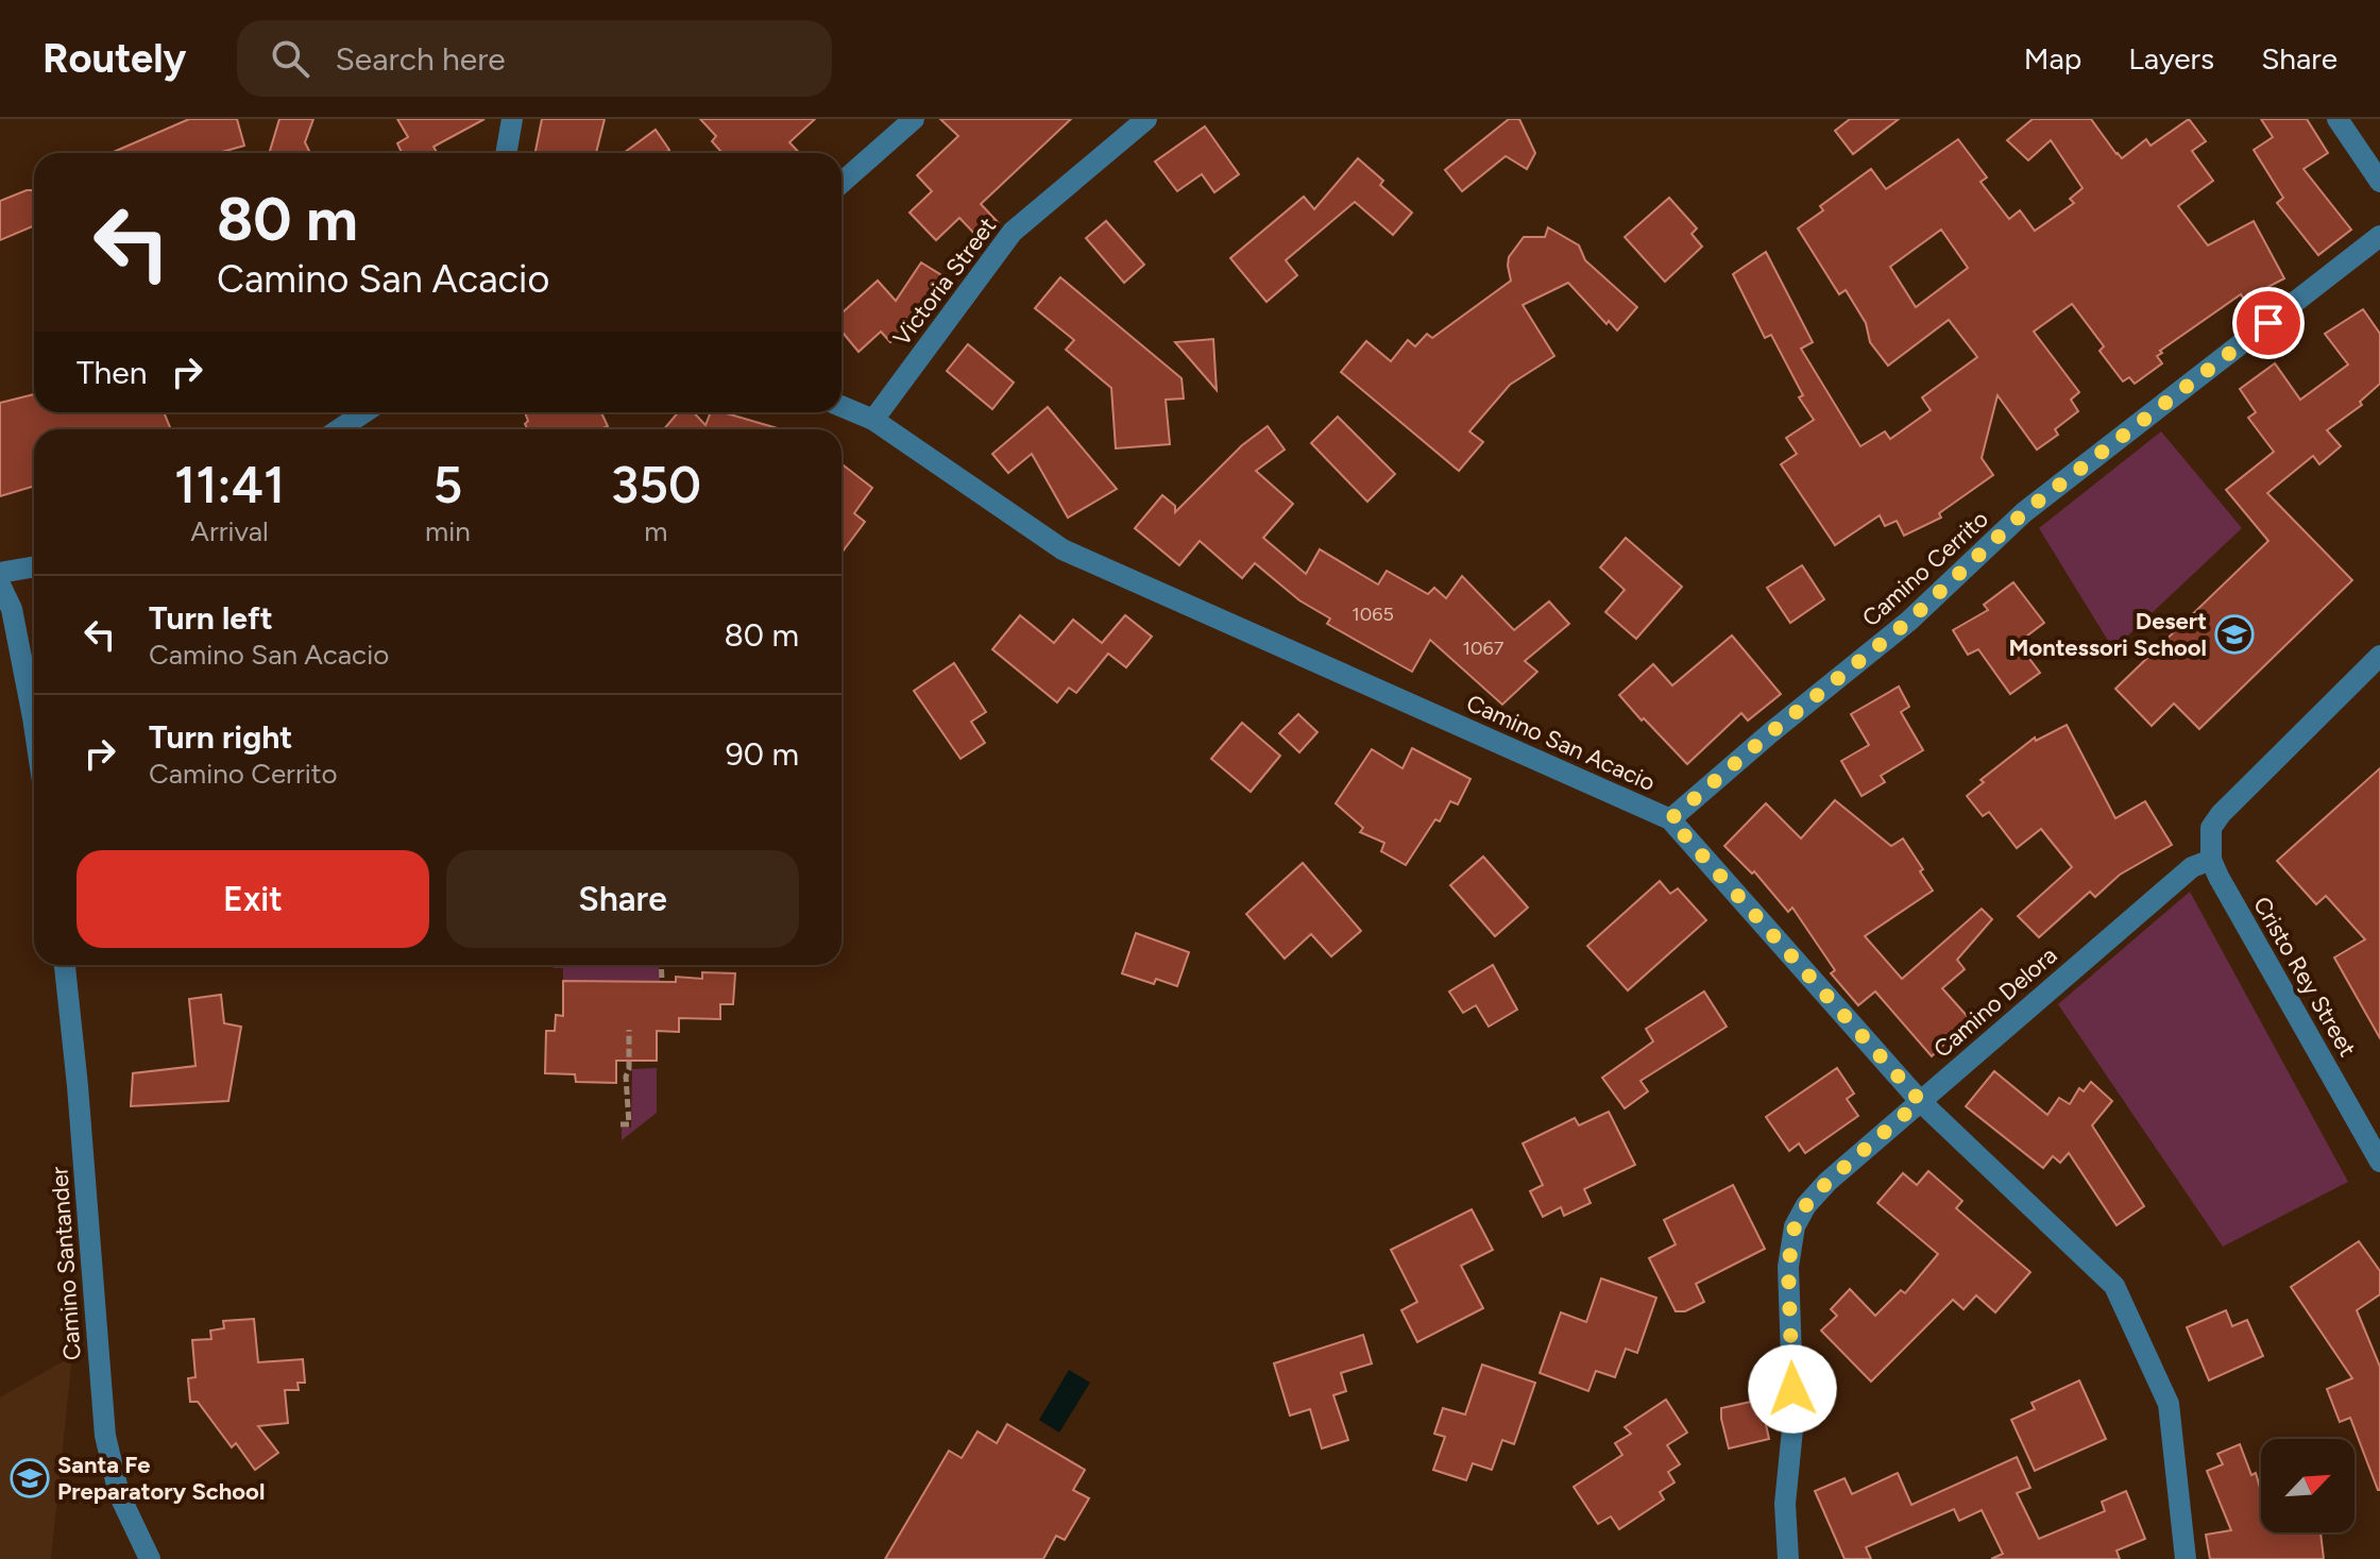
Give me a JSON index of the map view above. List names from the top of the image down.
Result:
{
  "streets": {
    "street": [
      "Victoria Street",
      "Camino Cerrito",
      "Camino San Acacio",
      "Cristo Rey Street",
      "Camino Delora",
      "Camino Santander"
    ]
  },
  "crossings": [
    ["Victoria Street", "Camino San Acacio"],
    ["Camino Cerrito", "Camino San Acacio"],
    ["Camino San Acacio", "Camino Delora"],
    ["Cristo Rey Street", "Camino Delora"]
  ],
  "places": {
    "school or university": ["Desert Montessori School", "Santa Fe Preparatory School"]
  },
  "house_numbers": ["1065", "1067"],
  "north": "top right",
  "page": {
    "header": "Routely",
    "search": "Search here",
    "nav": ["Map", "Layers", "Share"],
    "turn": ["80 m", "Camino San Acacio"],
    "then": "Then",
    "eta": [
      "11:41",
      "Arrival",
      "5",
      "min",
      "350",
      "m"
    ],
    "list": [
      {
        "name": "Turn left",
        "note": "Camino San Acacio",
        "value": "80 m"
      },
      {
        "name": "Turn right",
        "note": "Camino Cerrito",
        "value": "90 m"
      }
    ],
    "buttons": ["Exit", "Share"]
  }
}
